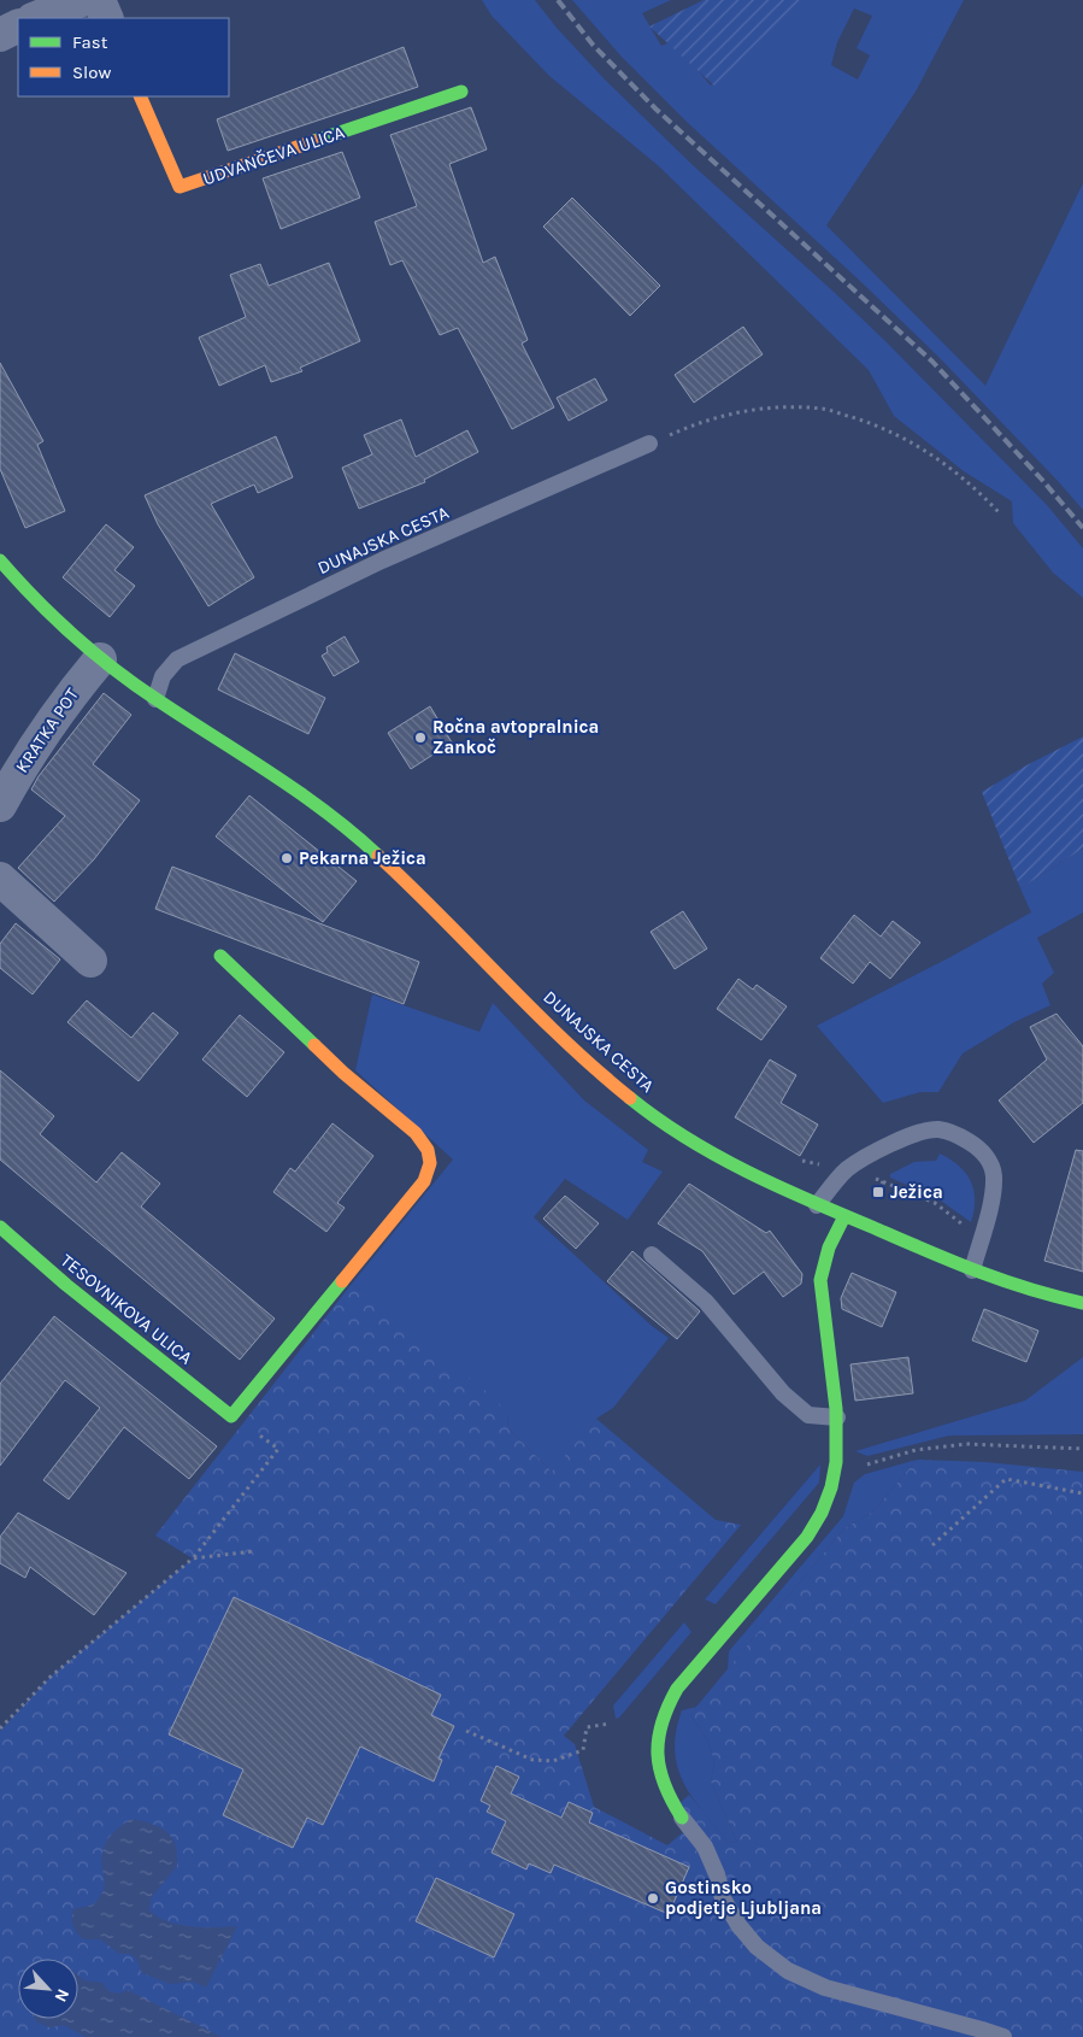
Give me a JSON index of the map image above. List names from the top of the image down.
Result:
{
  "streets": {
    "street": [
      "UDVANČEVA ULICA",
      "DUNAJSKA CESTA",
      "KRATKA POT",
      "TESOVNIKOVA ULICA"
    ]
  },
  "crossings": [
    ["DUNAJSKA CESTA", "KRATKA POT"]
  ],
  "places": {
    "other": ["Ročna avtopralnica Zankoč", "Pekarna Ježica", "Gostinsko podjetje Ljubljana"],
    "transit": ["Ježica"]
  },
  "legend": ["Fast", "Slow"],
  "north": "bottom right"
}
